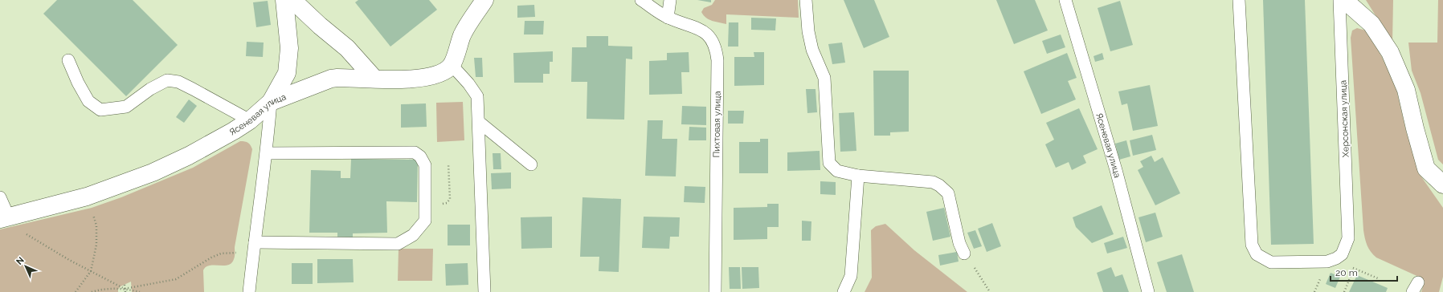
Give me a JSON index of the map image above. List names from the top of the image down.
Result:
{
  "streets": {
    "street": ["Ясеневая улица"],
    "lane": ["Херсонская улица", "Пихтовая улица"]
  },
  "scale_bar": "20 m",
  "north": "top left"
}
